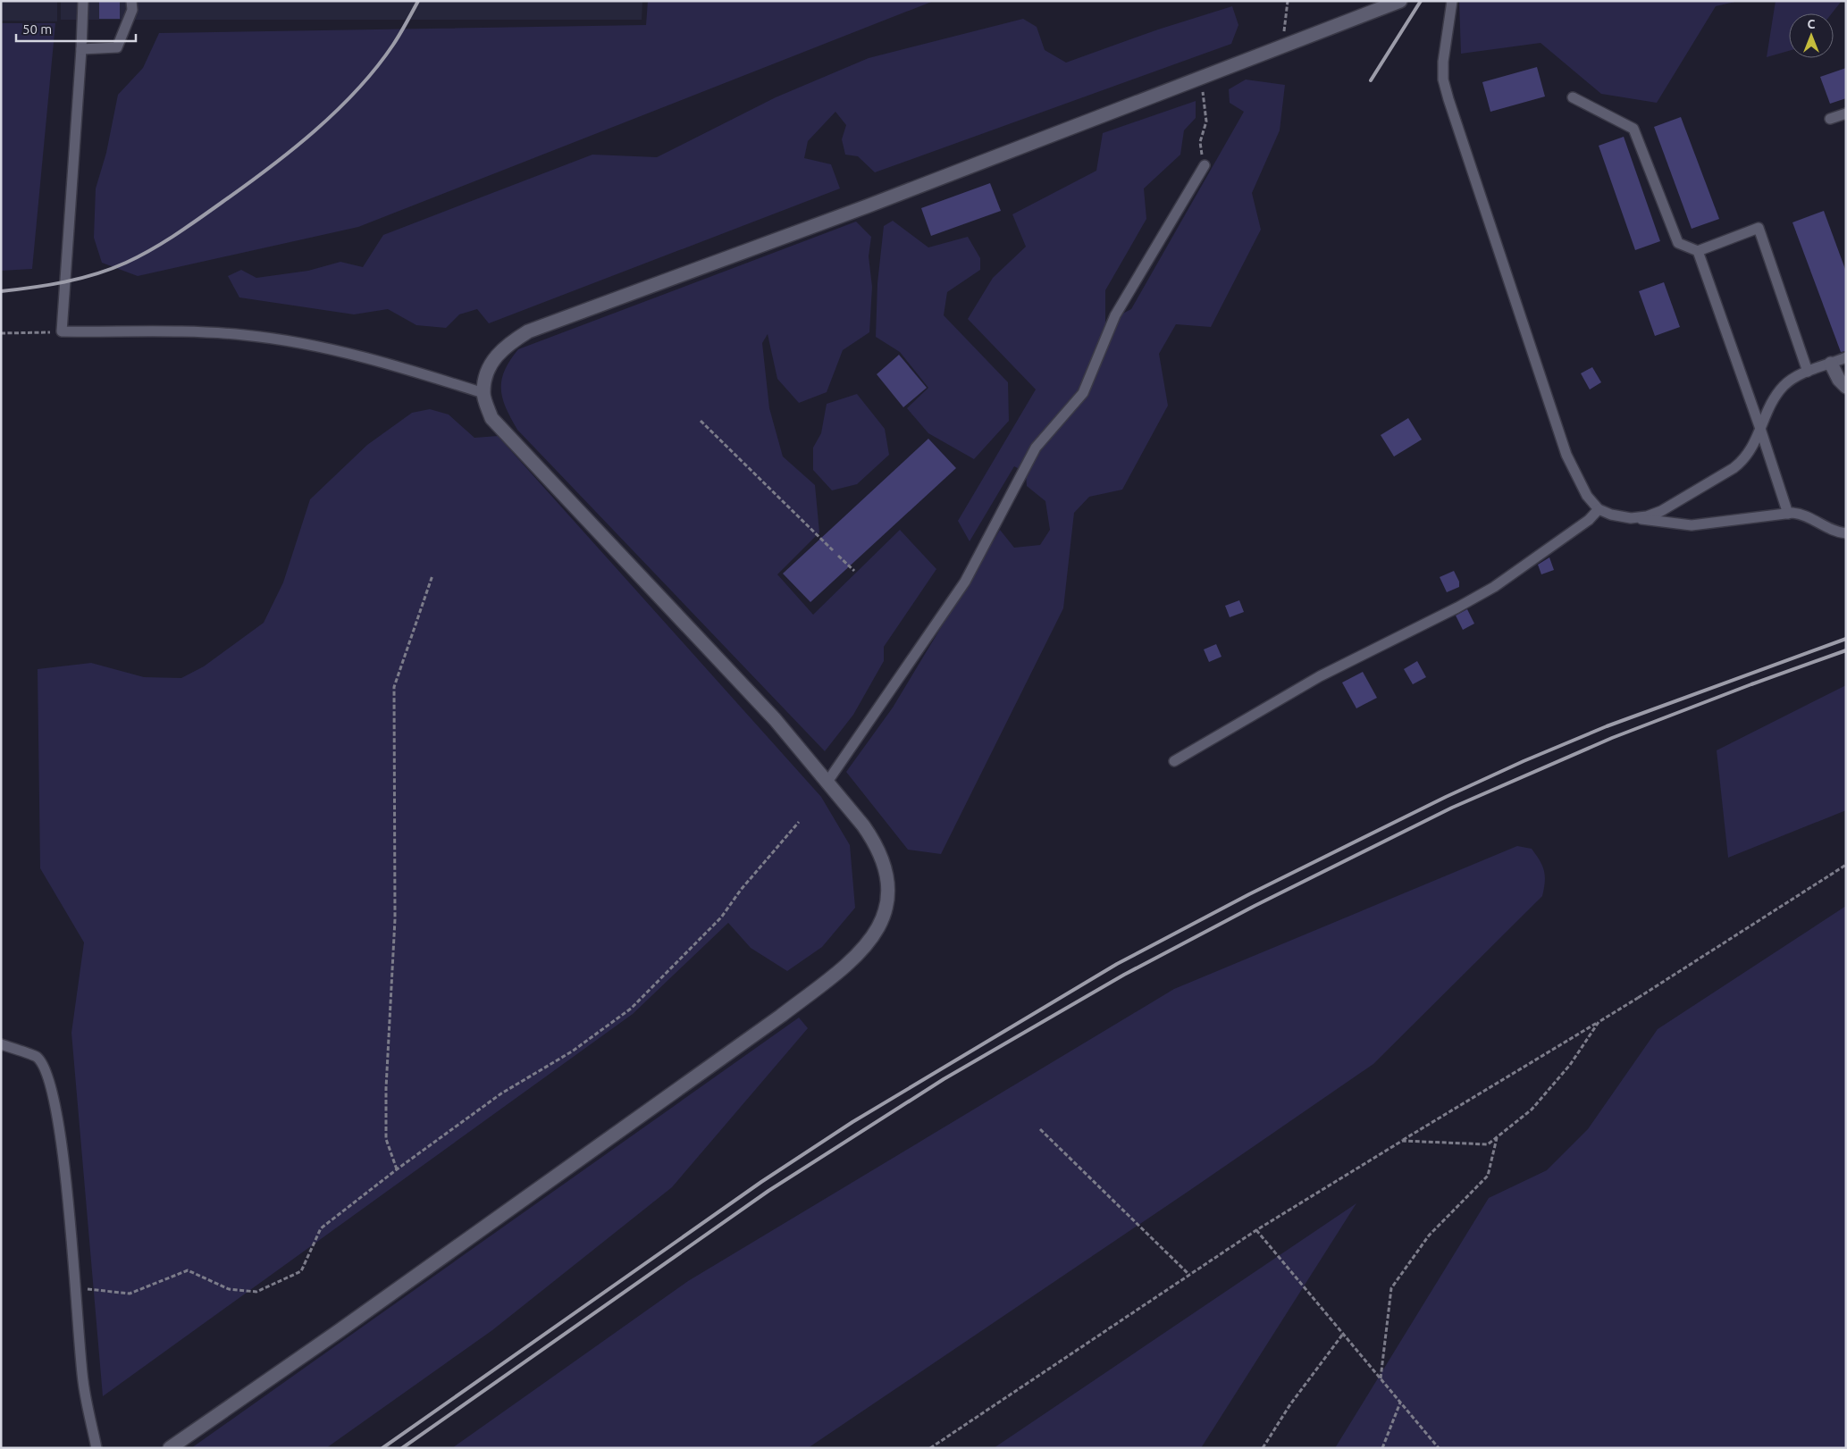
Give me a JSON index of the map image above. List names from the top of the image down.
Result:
{
  "scale_bar": "50 m",
  "north": "top"
}
